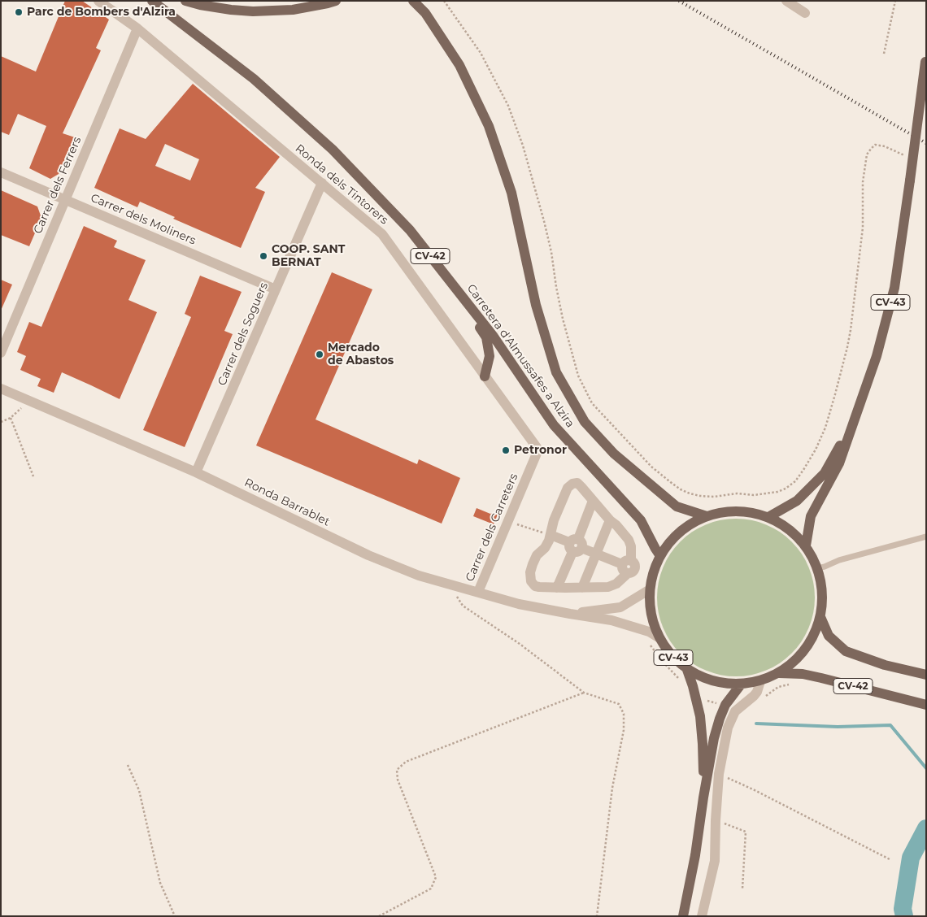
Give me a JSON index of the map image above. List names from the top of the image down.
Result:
{
  "streets": {
    "main road": ["CV-42", "CV-43", "Carretera d'Almussafes a Alzira"],
    "street": [
      "Ronda dels Tintorers",
      "Carrer dels Ferrers",
      "Carrer dels Moliners",
      "Carrer dels Soguers",
      "Ronda Barrablet",
      "Carrer dels Carreters"
    ]
  },
  "crossings": [
    ["Ronda dels Tintorers", "Carrer dels Ferrers"],
    ["Ronda dels Tintorers", "Carrer dels Soguers"],
    ["Ronda dels Tintorers", "Carrer dels Carreters"],
    ["Carrer dels Ferrers", "Carrer dels Moliners"],
    ["Carrer dels Moliners", "Carrer dels Soguers"],
    ["CV-42", "CV-43"],
    ["CV-43", "Carretera d'Almussafes a Alzira"],
    ["CV-43", "Ronda Barrablet"],
    ["Carrer dels Soguers", "Ronda Barrablet"],
    ["Ronda Barrablet", "Carrer dels Carreters"]
  ],
  "places": [
    "Parc de Bombers d'Alzira",
    "COOP. SANT BERNAT",
    "Mercado de Abastos",
    "Petronor"
  ]
}
